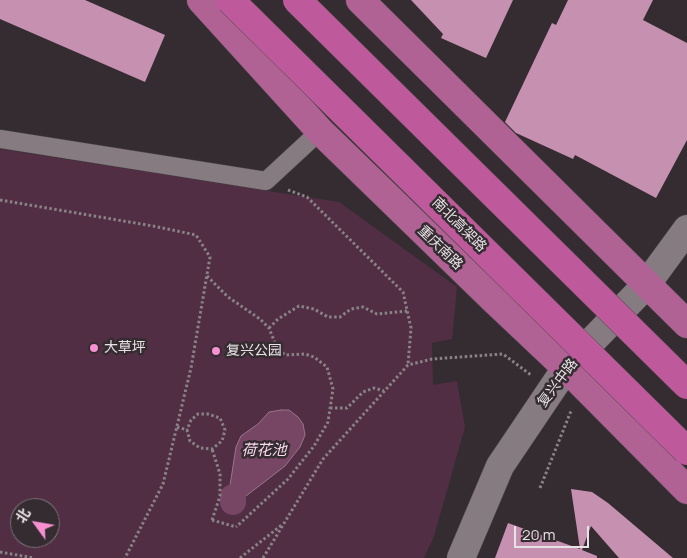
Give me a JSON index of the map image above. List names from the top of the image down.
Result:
{
  "streets": {
    "highway": ["南北高架路"],
    "main road": ["重庆南路", "复兴中路"]
  },
  "crossings": [
    ["重庆南路", "复兴中路"]
  ],
  "water": ["荷花池"],
  "places": ["大草坪", "复兴公园"],
  "scale_bar": "20 m",
  "north": "top left"
}
